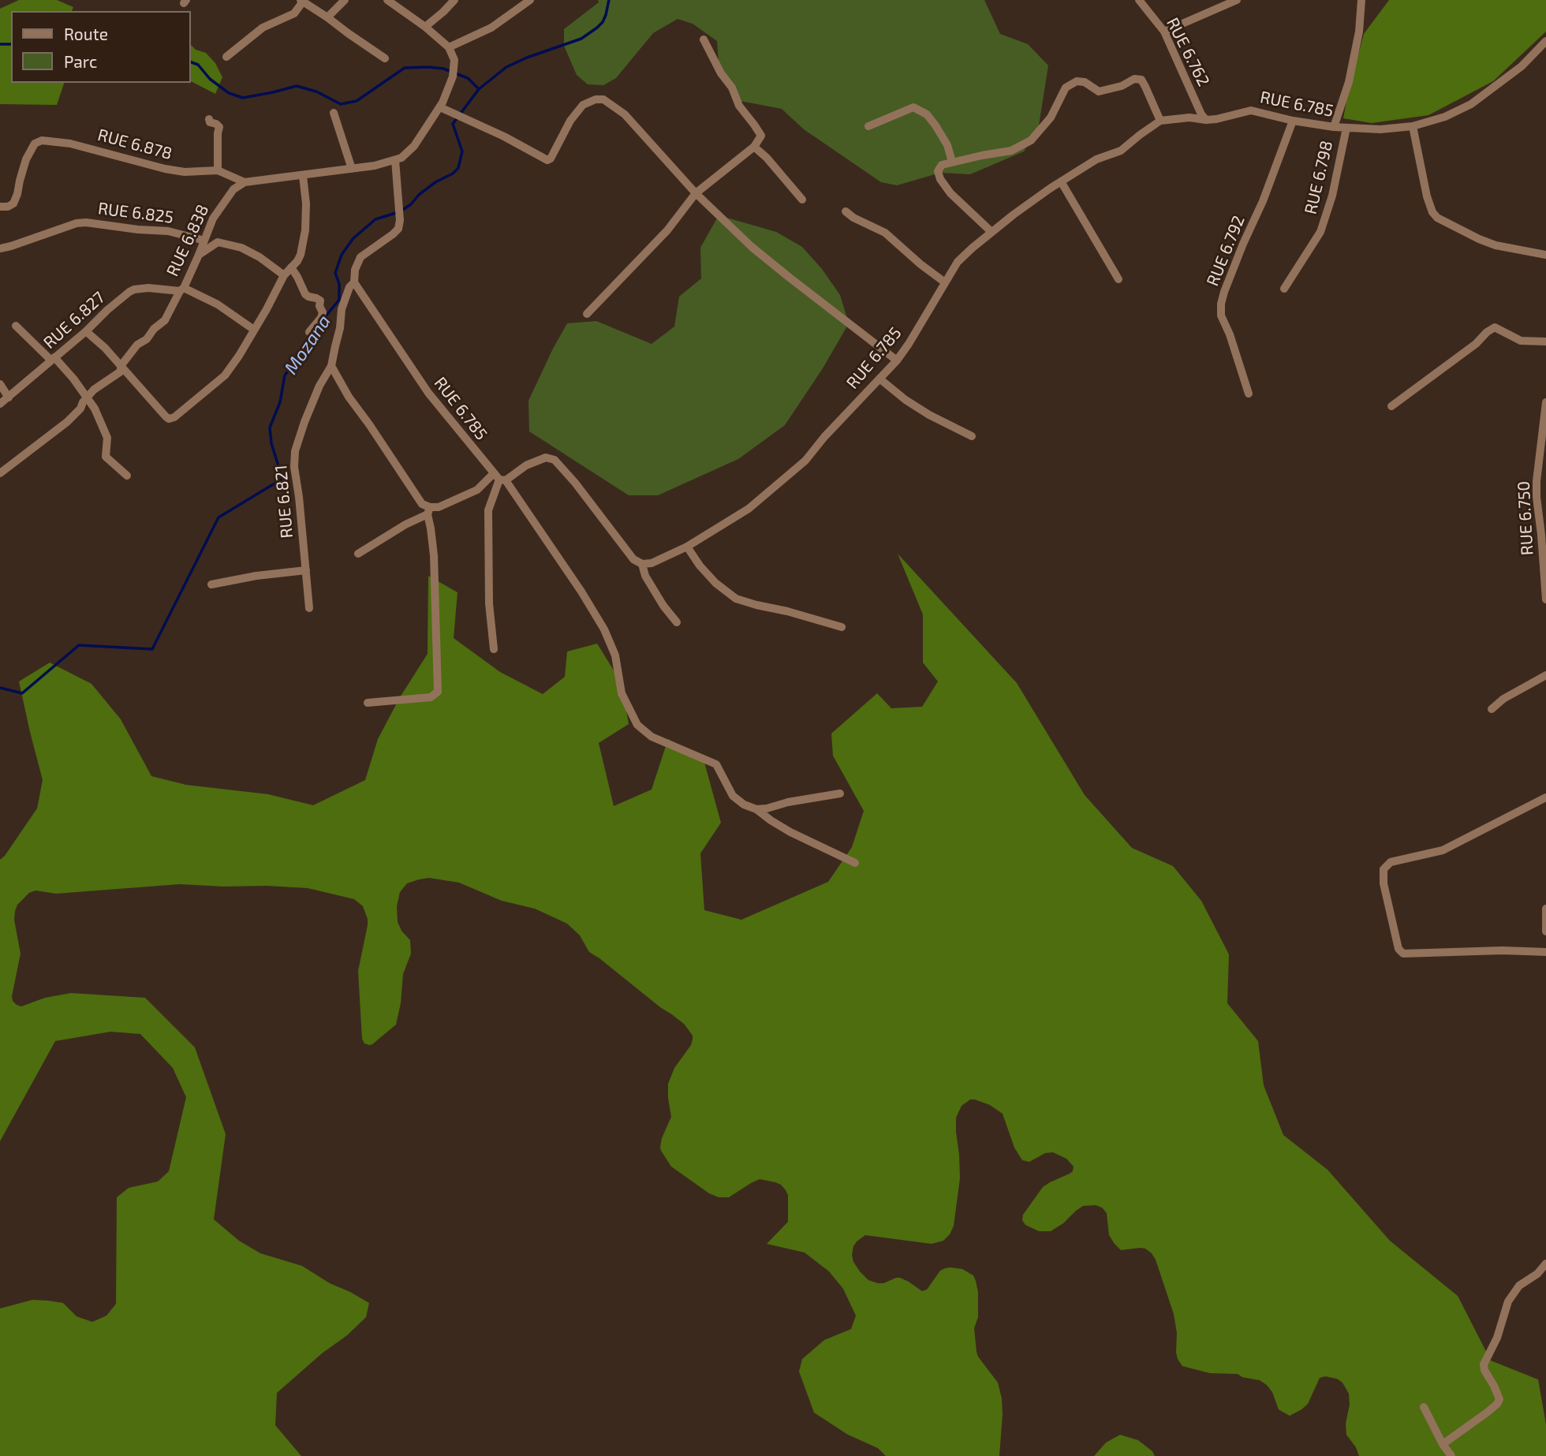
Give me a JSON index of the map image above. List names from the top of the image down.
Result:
{
  "streets": {
    "street": [
      "RUE 6.762",
      "RUE 6.785",
      "RUE 6.878",
      "RUE 6.798",
      "RUE 6.825",
      "RUE 6.838",
      "RUE 6.792",
      "RUE 6.827",
      "RUE 6.821",
      "RUE 6.750"
    ]
  },
  "crossings": [
    ["RUE 6.762", "RUE 6.785"],
    ["RUE 6.785", "RUE 6.798"],
    ["RUE 6.785", "RUE 6.792"],
    ["RUE 6.785", "RUE 6.821"],
    ["RUE 6.878", "RUE 6.838"],
    ["RUE 6.825", "RUE 6.838"],
    ["RUE 6.838", "RUE 6.827"]
  ],
  "water": ["Mozana"],
  "legend": ["Route", "Parc"]
}
